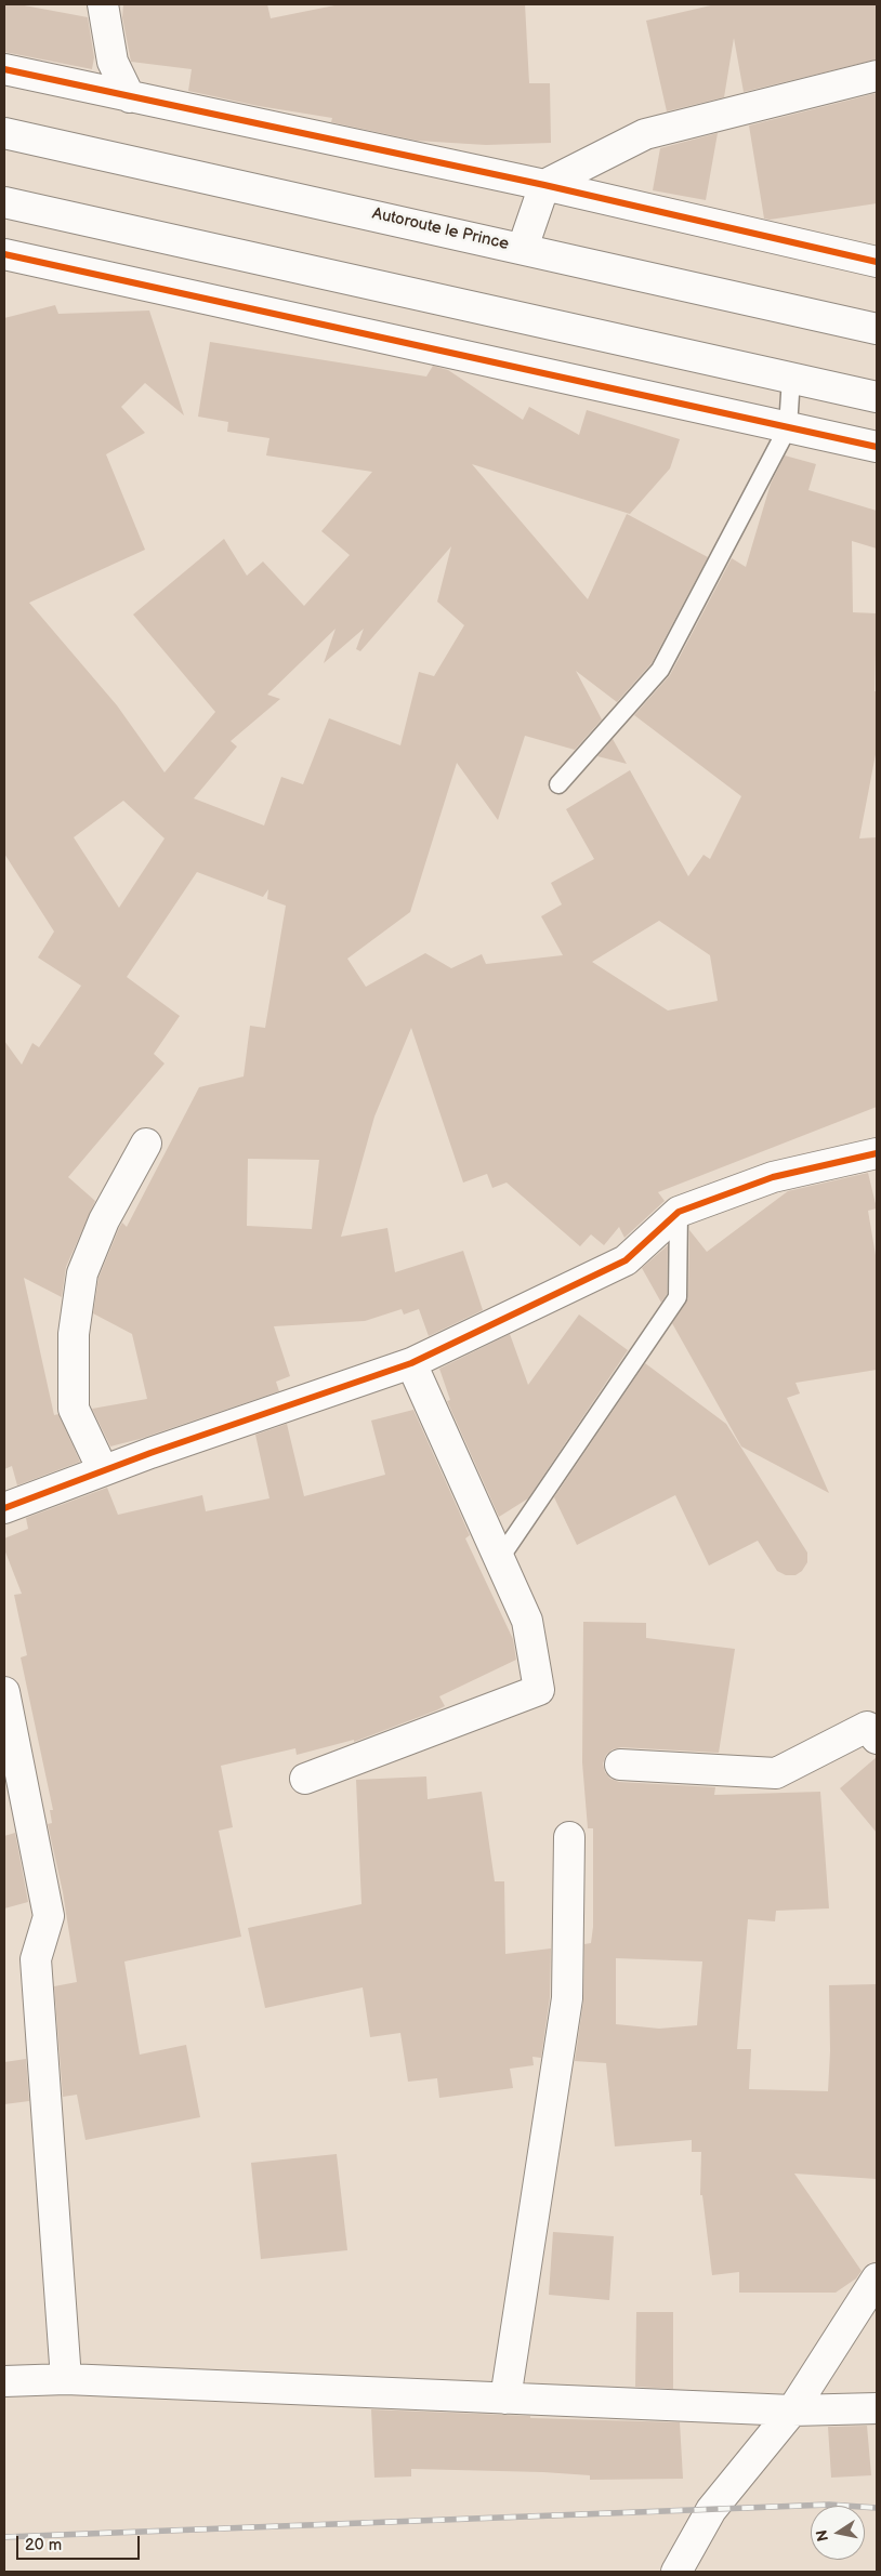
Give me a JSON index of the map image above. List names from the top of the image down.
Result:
{
  "streets": {
    "street": ["Autoroute le Prince"]
  },
  "scale_bar": "20 m",
  "north": "left"
}
